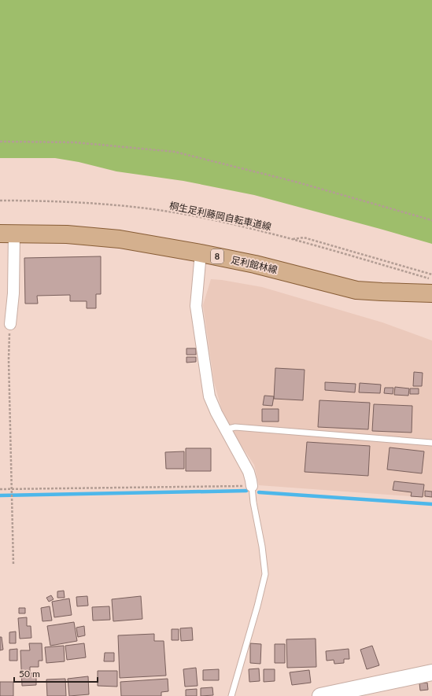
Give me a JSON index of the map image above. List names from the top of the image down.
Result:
{
  "streets": {
    "main road": ["8", "足利館林線"],
    "path": ["桐生足利藤岡自転車道線"]
  },
  "scale_bar": "50 m"
}
